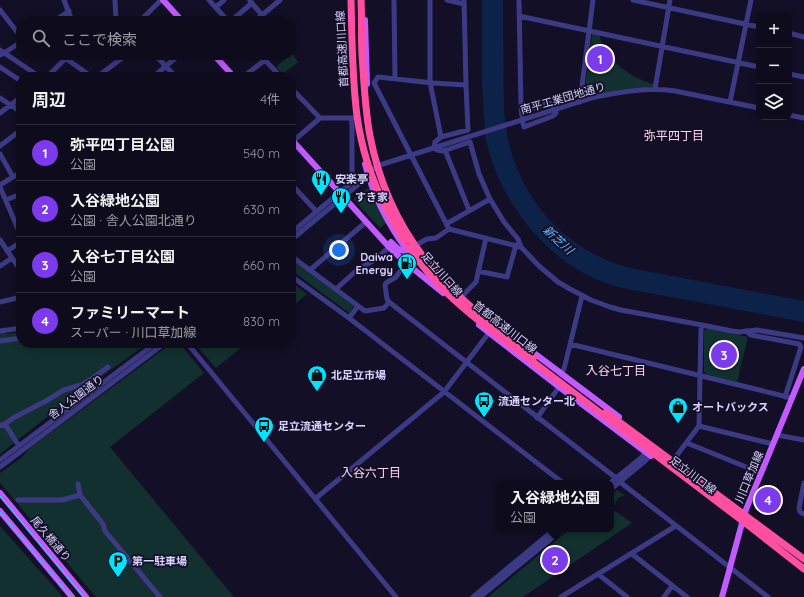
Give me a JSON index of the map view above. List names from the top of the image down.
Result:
{
  "streets": {
    "highway": ["首都高速川口線"],
    "main road": ["足立川口線", "川口草加線", "尾久橋通り"],
    "street": ["南平工業団地通り", "舎人公園通り"]
  },
  "crossings": [
    ["首都高速川口線", "足立川口線"],
    ["足立川口線", "川口草加線"]
  ],
  "districts": ["弥平四丁目", "入谷七丁目", "入谷六丁目"],
  "water": ["新芝川"],
  "places": {
    "restaurant": ["安楽亭", "すき家"],
    "fuel station": ["Daiwa Energy"],
    "shop": ["北足立市場", "オートバックス"],
    "bus stop": ["流通センター北", "足立流通センター"],
    "parking": ["第一駐車場"]
  },
  "page": {
    "map_buttons": ["+", "−"],
    "search": "ここで検索",
    "pins": [
      "1",
      "3",
      "4",
      "2"
    ],
    "heading": ["周辺", "4件"],
    "list": [
      {
        "mark": "1",
        "name": "弥平四丁目公園",
        "note": "公園",
        "value": "540 m"
      },
      {
        "mark": "2",
        "name": "入谷緑地公園",
        "note": "公園 · 舎人公園北通り",
        "value": "630 m"
      },
      {
        "mark": "3",
        "name": "入谷七丁目公園",
        "note": "公園",
        "value": "660 m"
      },
      {
        "mark": "4",
        "name": "ファミリーマート",
        "note": "スーパー · 川口草加線",
        "value": "830 m"
      }
    ],
    "popup": ["入谷緑地公園", "公園"]
  }
}
